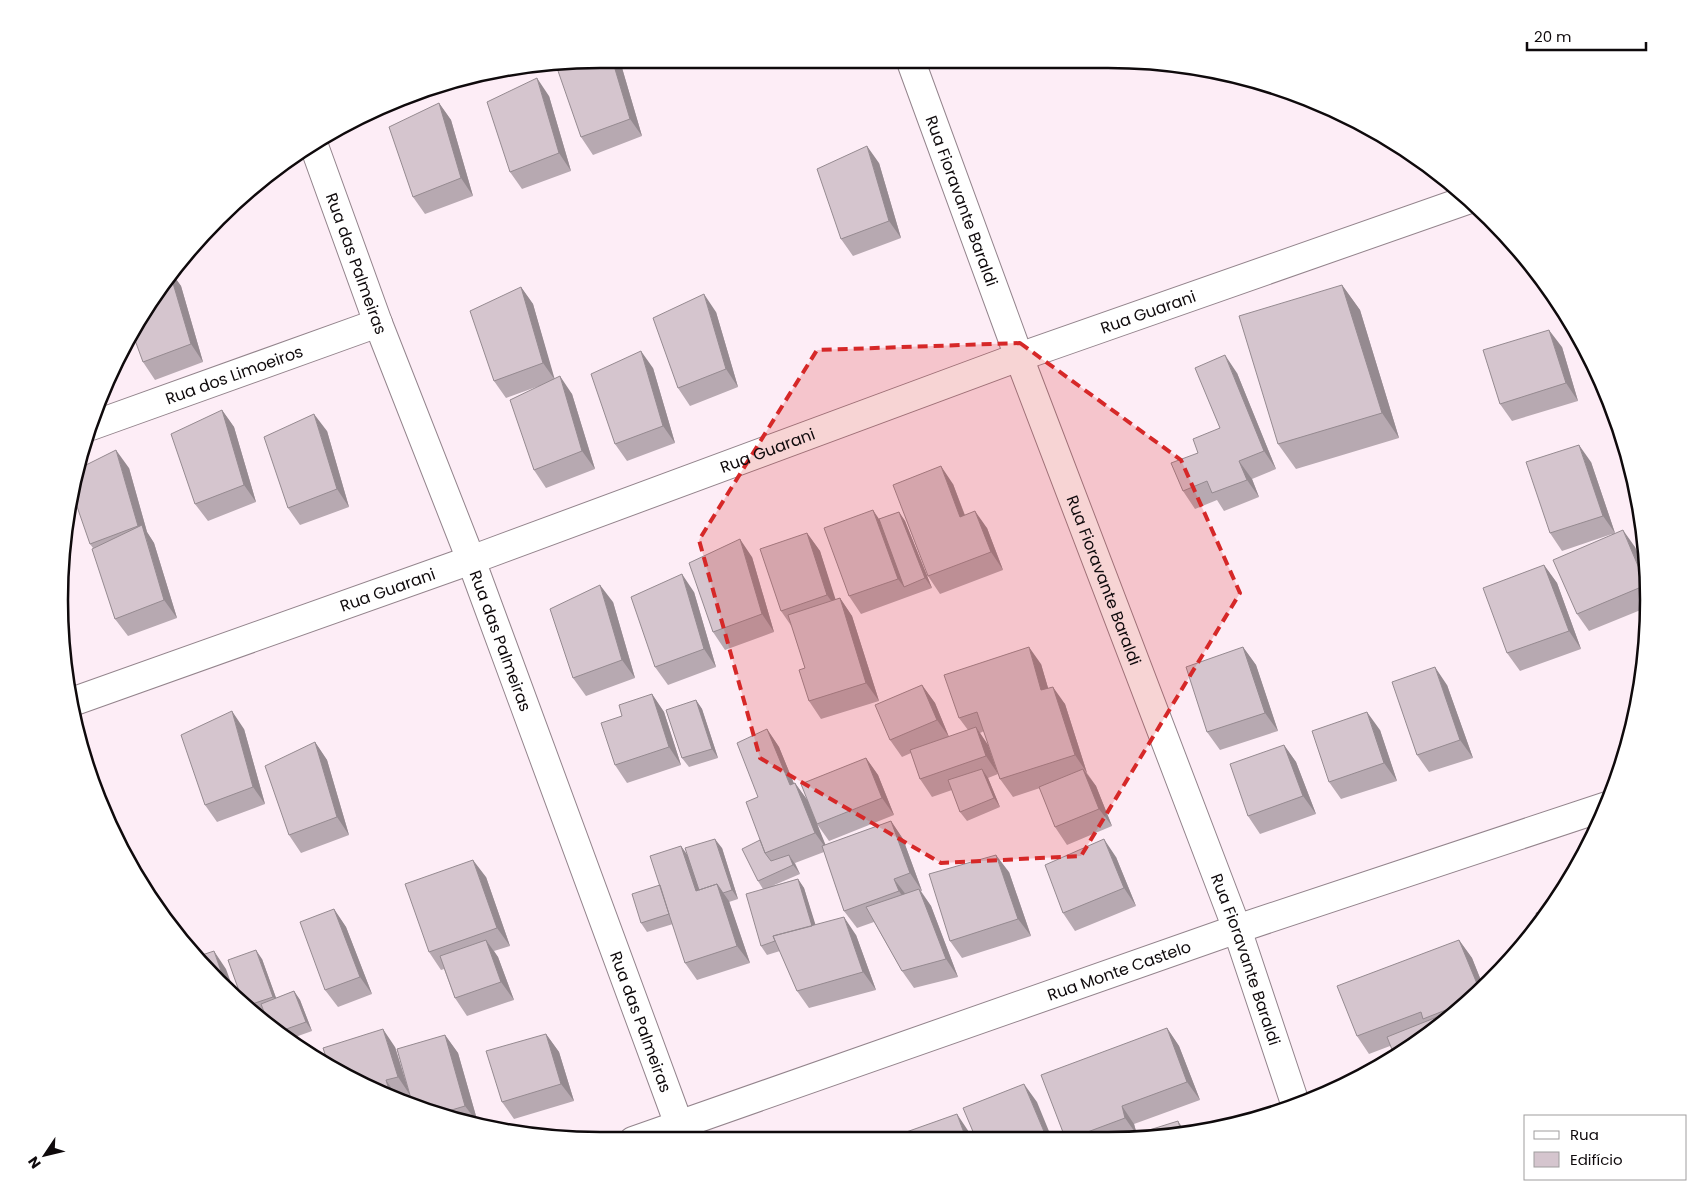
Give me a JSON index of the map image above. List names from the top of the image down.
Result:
{
  "streets": {
    "street": [
      "Rua Fioravante Baraldi",
      "Rua das Palmeiras",
      "Rua Guarani",
      "Rua dos Limoeiros",
      "Rua Monte Castelo"
    ]
  },
  "crossings": [
    ["Rua Fioravante Baraldi", "Rua Guarani"],
    ["Rua Fioravante Baraldi", "Rua Monte Castelo"],
    ["Rua das Palmeiras", "Rua Guarani"],
    ["Rua das Palmeiras", "Rua dos Limoeiros"]
  ],
  "legend": ["Rua", "Edifício"],
  "scale_bar": "20 m",
  "north": "bottom left"
}
